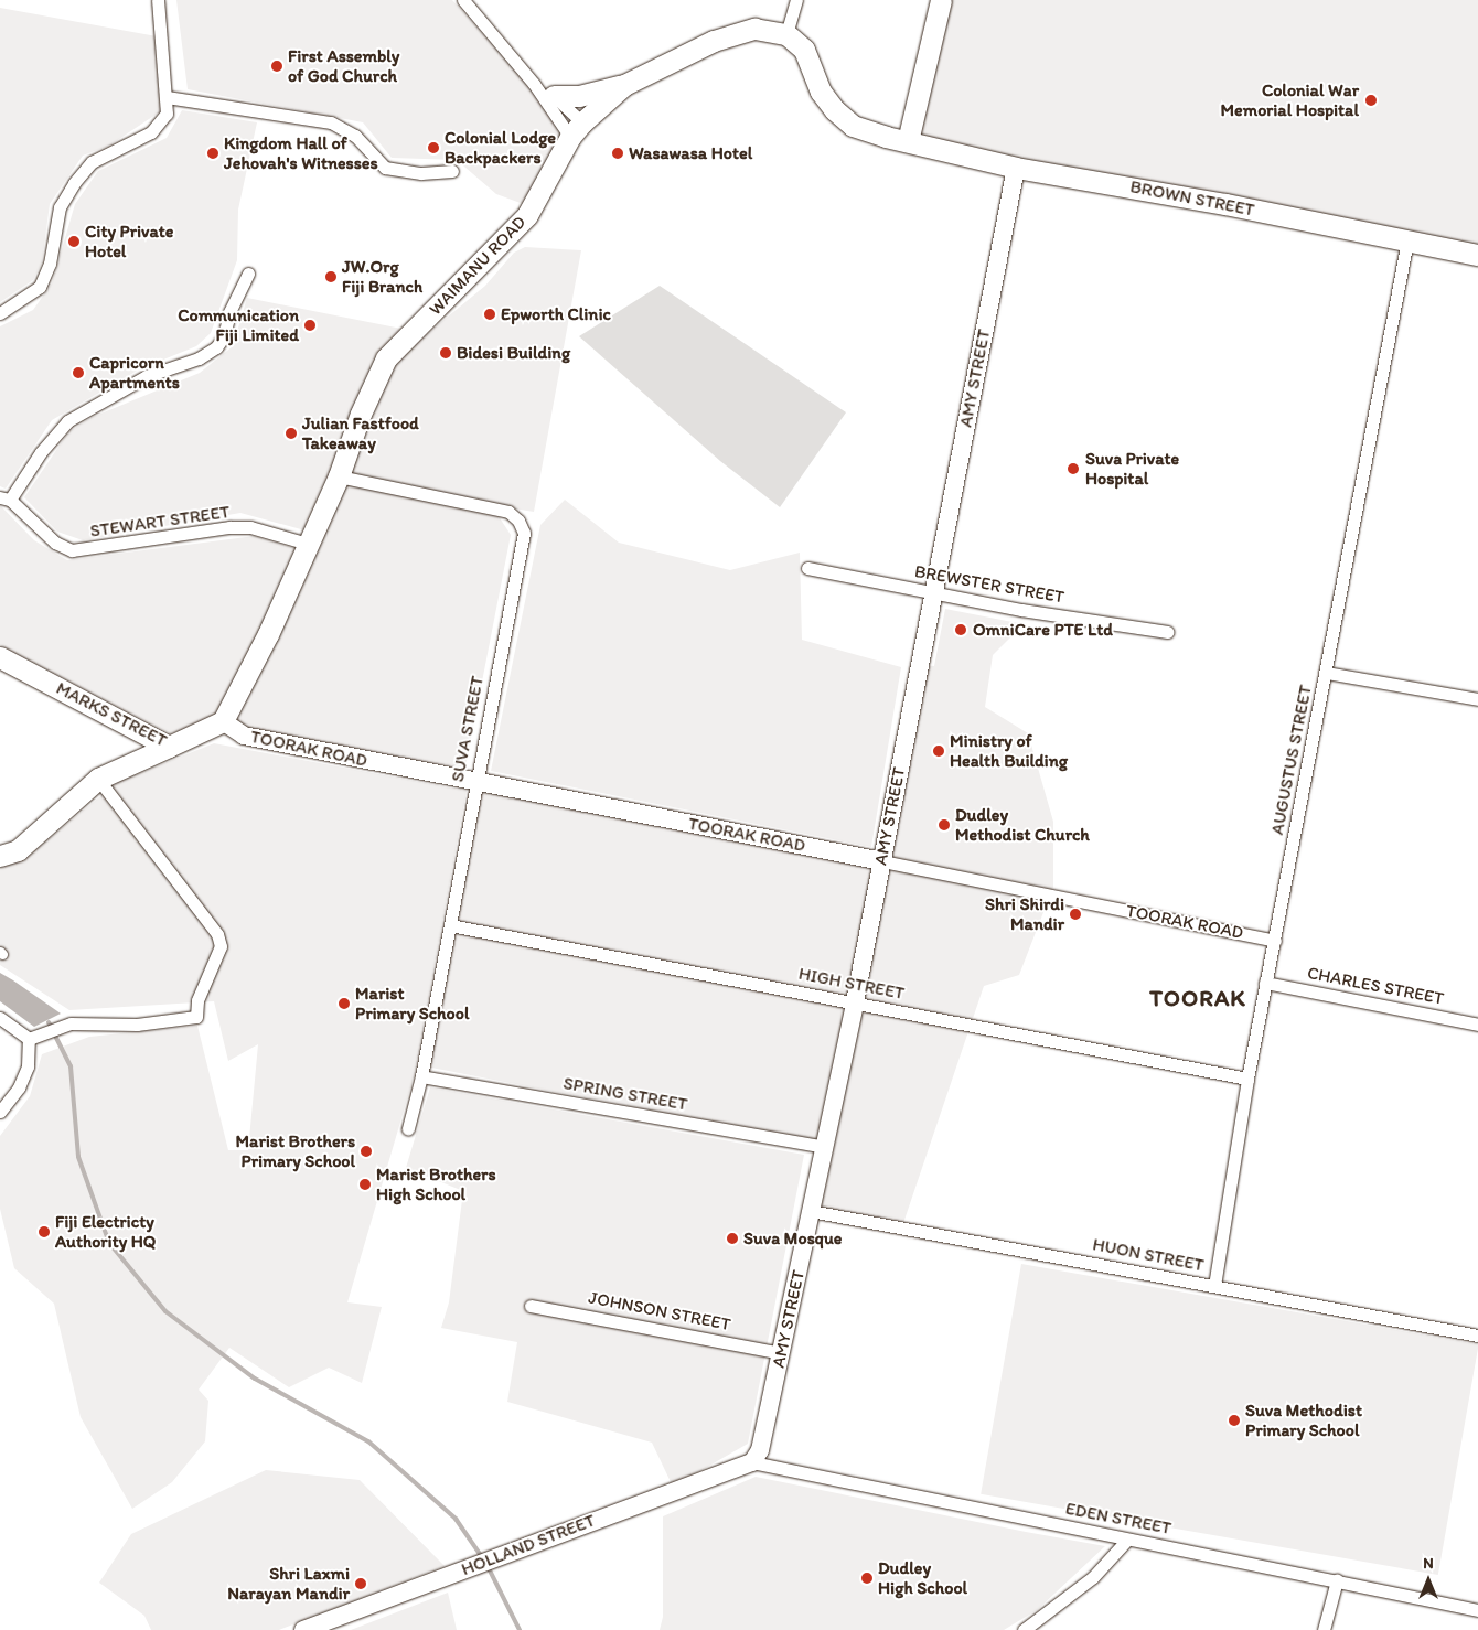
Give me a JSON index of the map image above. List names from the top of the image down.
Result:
{
  "streets": {
    "main road": [
      "BROWN STREET",
      "WAIMANU ROAD",
      "AMY STREET",
      "MARKS STREET",
      "TOORAK ROAD",
      "HOLLAND STREET"
    ],
    "street": [
      "STEWART STREET",
      "BREWSTER STREET",
      "SUVA STREET",
      "AUGUSTUS STREET",
      "HIGH STREET",
      "CHARLES STREET",
      "SPRING STREET",
      "HUON STREET",
      "JOHNSON STREET",
      "EDEN STREET"
    ]
  },
  "crossings": [
    ["BROWN STREET", "AMY STREET"],
    ["BROWN STREET", "AUGUSTUS STREET"],
    ["WAIMANU ROAD", "STEWART STREET"],
    ["WAIMANU ROAD", "MARKS STREET"],
    ["WAIMANU ROAD", "SUVA STREET"],
    ["WAIMANU ROAD", "TOORAK ROAD"],
    ["AMY STREET", "BREWSTER STREET"],
    ["AMY STREET", "TOORAK ROAD"],
    ["AMY STREET", "HIGH STREET"],
    ["AMY STREET", "SPRING STREET"],
    ["AMY STREET", "HUON STREET"],
    ["AMY STREET", "JOHNSON STREET"],
    ["AMY STREET", "EDEN STREET"],
    ["AMY STREET", "HOLLAND STREET"],
    ["MARKS STREET", "TOORAK ROAD"],
    ["SUVA STREET", "TOORAK ROAD"],
    ["SUVA STREET", "HIGH STREET"],
    ["SUVA STREET", "SPRING STREET"],
    ["TOORAK ROAD", "AUGUSTUS STREET"],
    ["AUGUSTUS STREET", "HIGH STREET"],
    ["AUGUSTUS STREET", "CHARLES STREET"],
    ["AUGUSTUS STREET", "HUON STREET"],
    ["EDEN STREET", "HOLLAND STREET"]
  ],
  "districts": ["TOORAK"],
  "places": [
    "First Assembly of God Church",
    "Colonial War Memorial Hospital",
    "Colonial Lodge Backpackers",
    "Kingdom Hall of Jehovah's Witnesses",
    "Wasawasa Hotel",
    "City Private Hotel",
    "JW.Org Fiji Branch",
    "Epworth Clinic",
    "Communication Fiji Limited",
    "Bidesi Building",
    "Capricorn Apartments",
    "Julian Fastfood Takeaway",
    "Suva Private Hospital",
    "OmniCare PTE Ltd",
    "Ministry of Health Building",
    "Dudley Methodist Church",
    "Shri Shirdi Mandir",
    "Marist Primary School",
    "Marist Brothers Primary School",
    "Marist Brothers High School",
    "Fiji Electricty Authority HQ",
    "Suva Mosque",
    "Suva Methodist Primary School",
    "Dudley High School",
    "Shri Laxmi Narayan Mandir"
  ],
  "north": "top"
}
